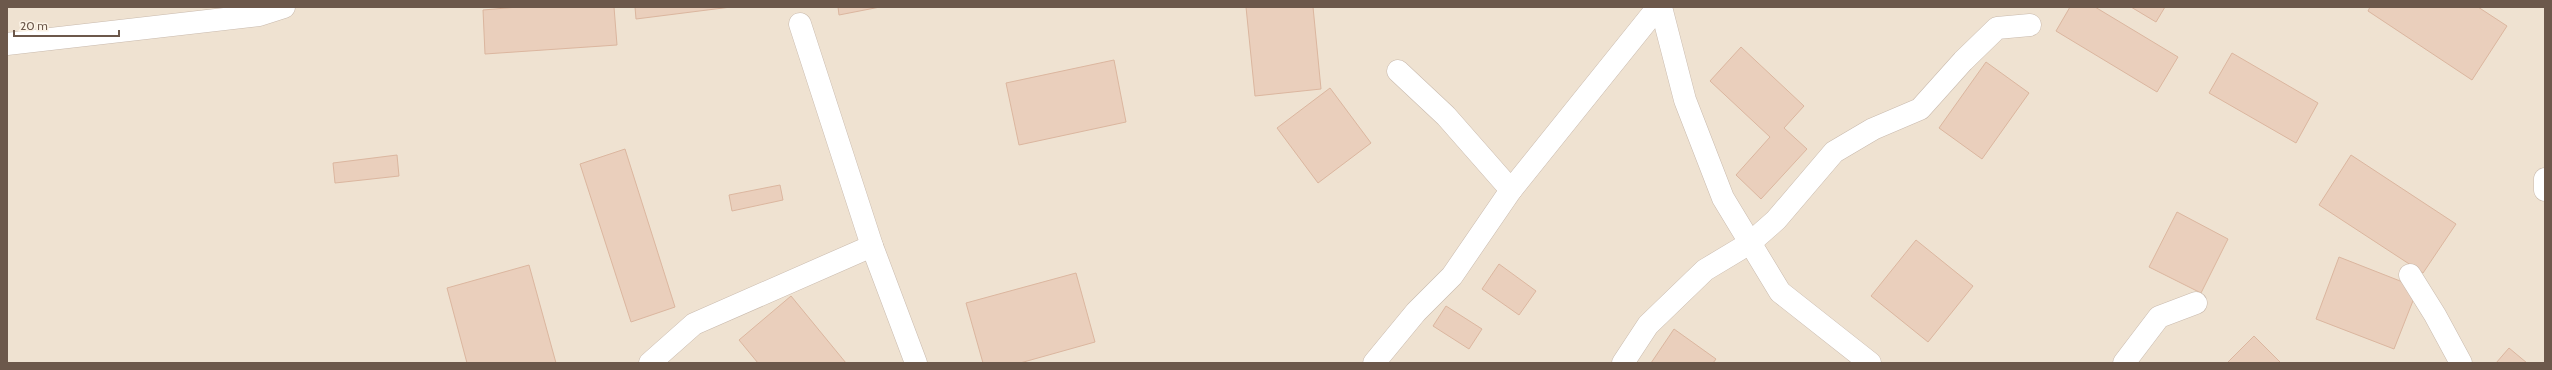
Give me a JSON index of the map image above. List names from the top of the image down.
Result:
{
  "scale_bar": "20 m"
}
